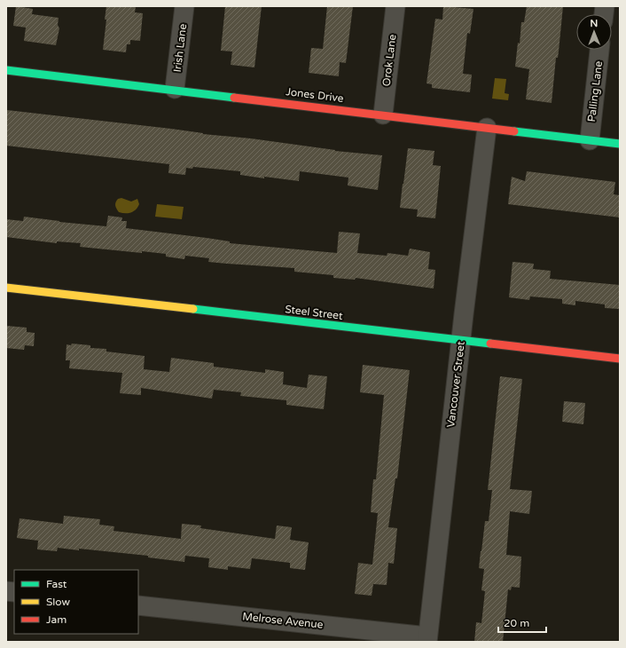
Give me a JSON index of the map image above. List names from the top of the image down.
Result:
{
  "streets": {
    "street": [
      "Irish Lane",
      "Orok Lane",
      "Palling Lane",
      "Jones Drive",
      "Steel Street",
      "Vancouver Street",
      "Melrose Avenue"
    ]
  },
  "crossings": [
    ["Irish Lane", "Jones Drive"],
    ["Orok Lane", "Jones Drive"],
    ["Palling Lane", "Jones Drive"],
    ["Jones Drive", "Vancouver Street"],
    ["Steel Street", "Vancouver Street"],
    ["Vancouver Street", "Melrose Avenue"]
  ],
  "legend": ["Fast", "Slow", "Jam"],
  "scale_bar": "20 m",
  "north": "top"
}
